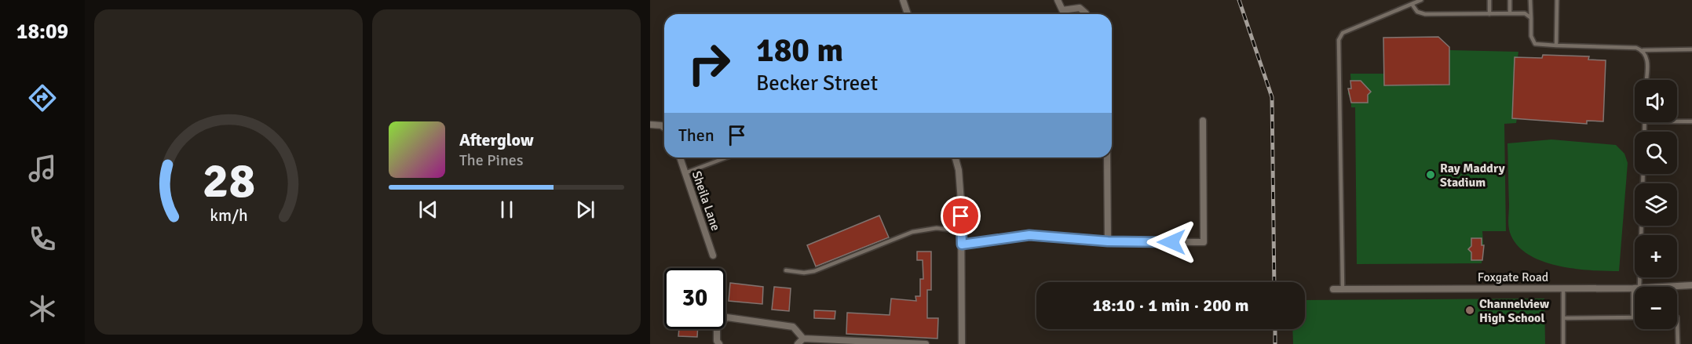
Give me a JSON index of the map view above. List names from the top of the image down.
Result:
{
  "streets": {
    "street": ["Sheila Lane", "Foxgate Road"]
  },
  "places": ["Ray Maddry Stadium", "Channelview High School"],
  "page": {
    "tabs": "18:09",
    "turn": ["180 m", "Becker Street"],
    "map_buttons": ["+", "−"],
    "then": "Then",
    "song": ["Afterglow", "The Pines"],
    "limit": "30",
    "trip": "18:10 · 1 min · 200 m",
    "gauge": ["28", "km/h"]
  }
}
